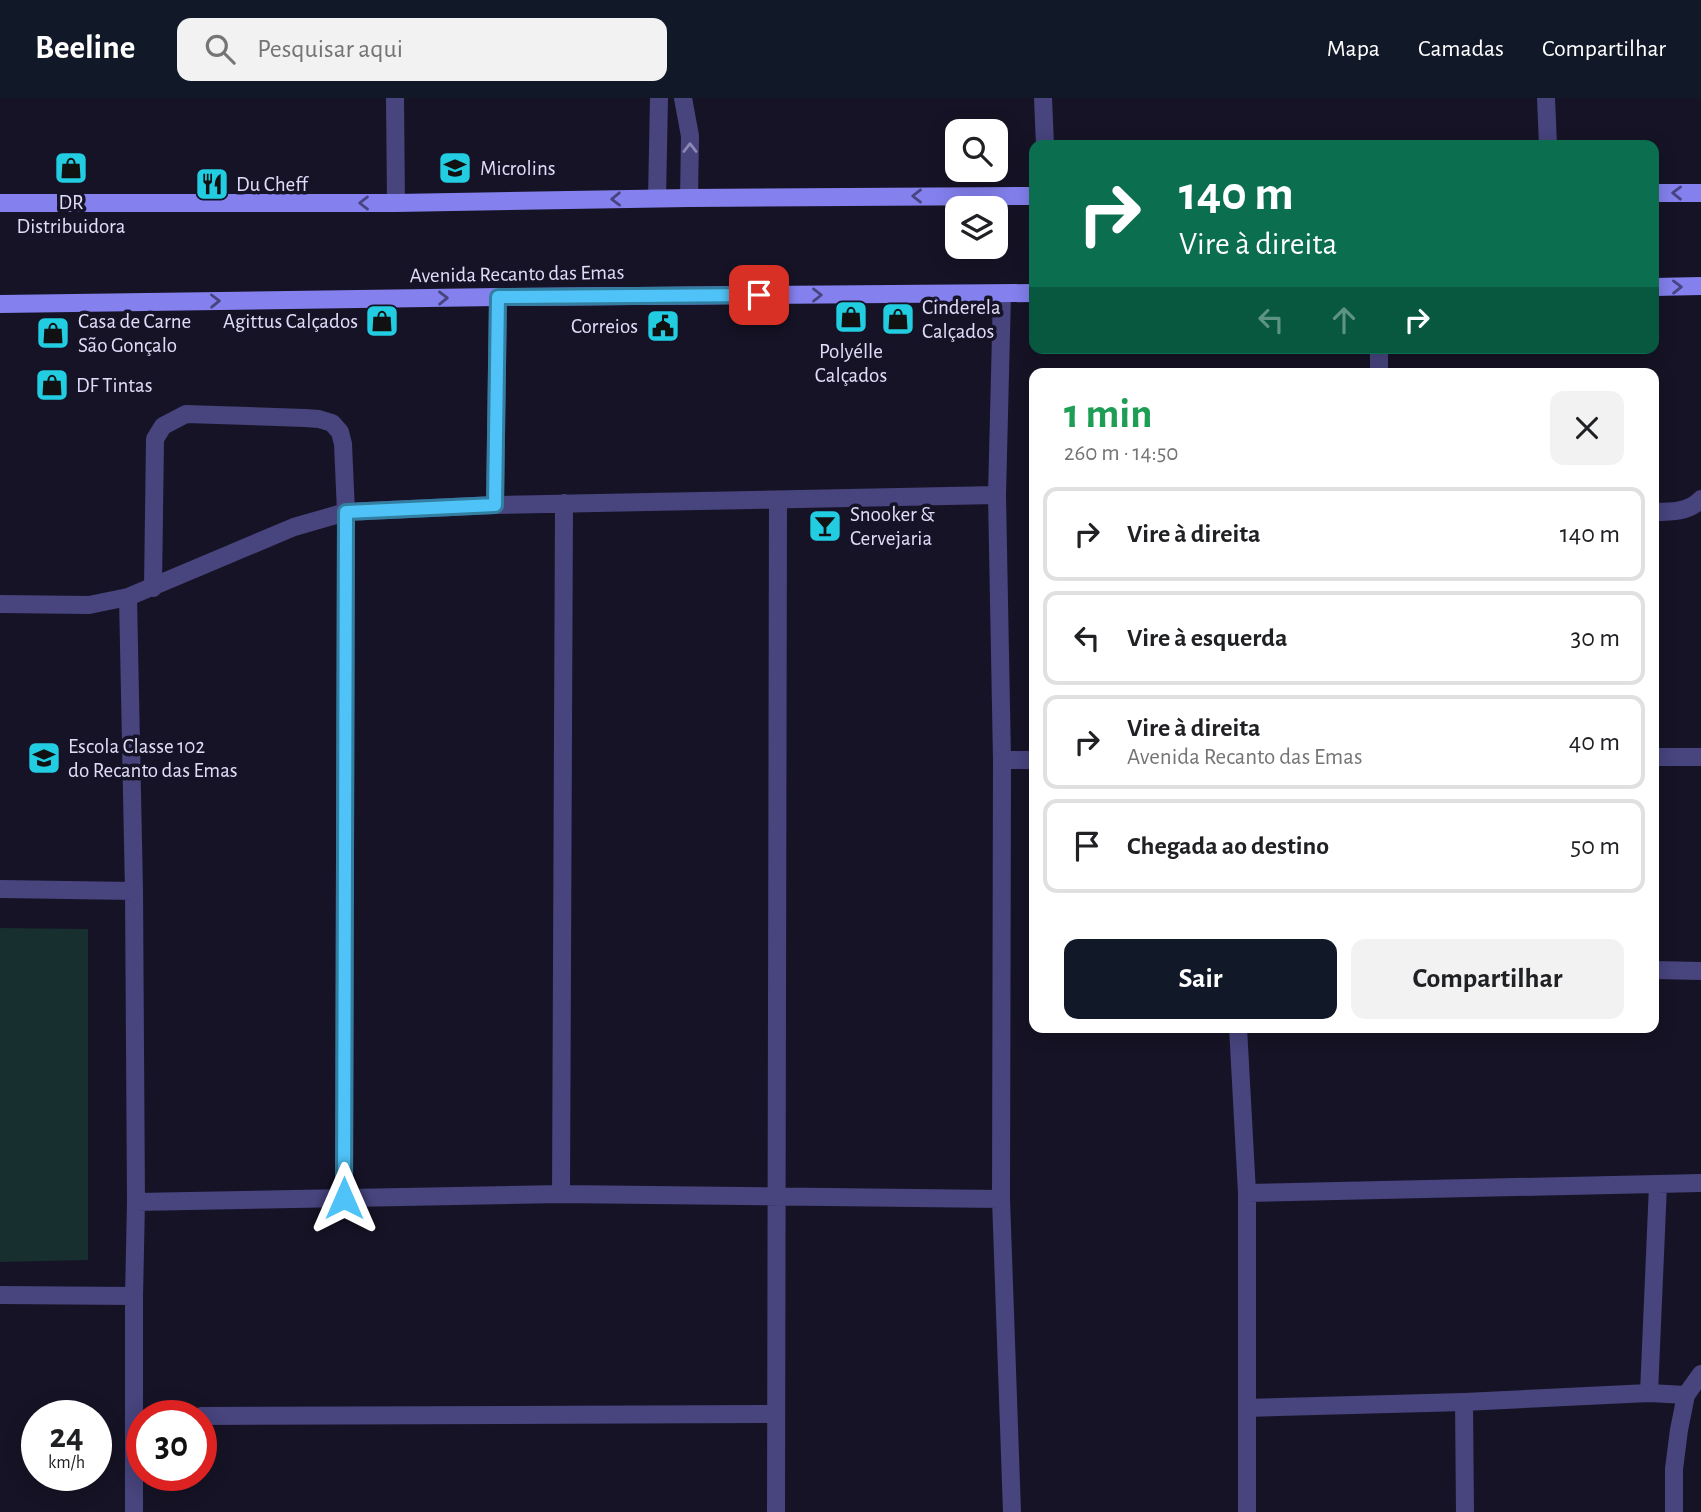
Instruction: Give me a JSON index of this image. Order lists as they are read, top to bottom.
{
  "streets": {
    "main road": ["Avenida Recanto das Emas"]
  },
  "places": {
    "shop": [
      "DR Distribuidora",
      "Polyélle Calçados",
      "Cinderela Calçados",
      "Agittus Calçados",
      "Casa de Carne São Gonçalo",
      "DF Tintas"
    ],
    "school or university": ["Microlins", "Escola Classe 102 do Recanto das Emas"],
    "restaurant": ["Du Cheff"],
    "public building": ["Correios"],
    "bar": ["Snooker & Cervejaria"]
  },
  "page": {
    "header": "Beeline",
    "search": "Pesquisar aqui",
    "nav": ["Mapa", "Camadas", "Compartilhar"],
    "turn": ["140 m", "Vire à direita"],
    "heading": ["1 min", "260 m · 14:50"],
    "list": [
      {
        "name": "Vire à direita",
        "value": "140 m"
      },
      {
        "name": "Vire à esquerda",
        "value": "30 m"
      },
      {
        "name": "Vire à direita",
        "note": "Avenida Recanto das Emas",
        "value": "40 m"
      },
      {
        "name": "Chegada ao destino",
        "value": "50 m"
      }
    ],
    "buttons": ["Sair", "Compartilhar"],
    "speed": "24 km/h",
    "limit": "30"
  }
}
